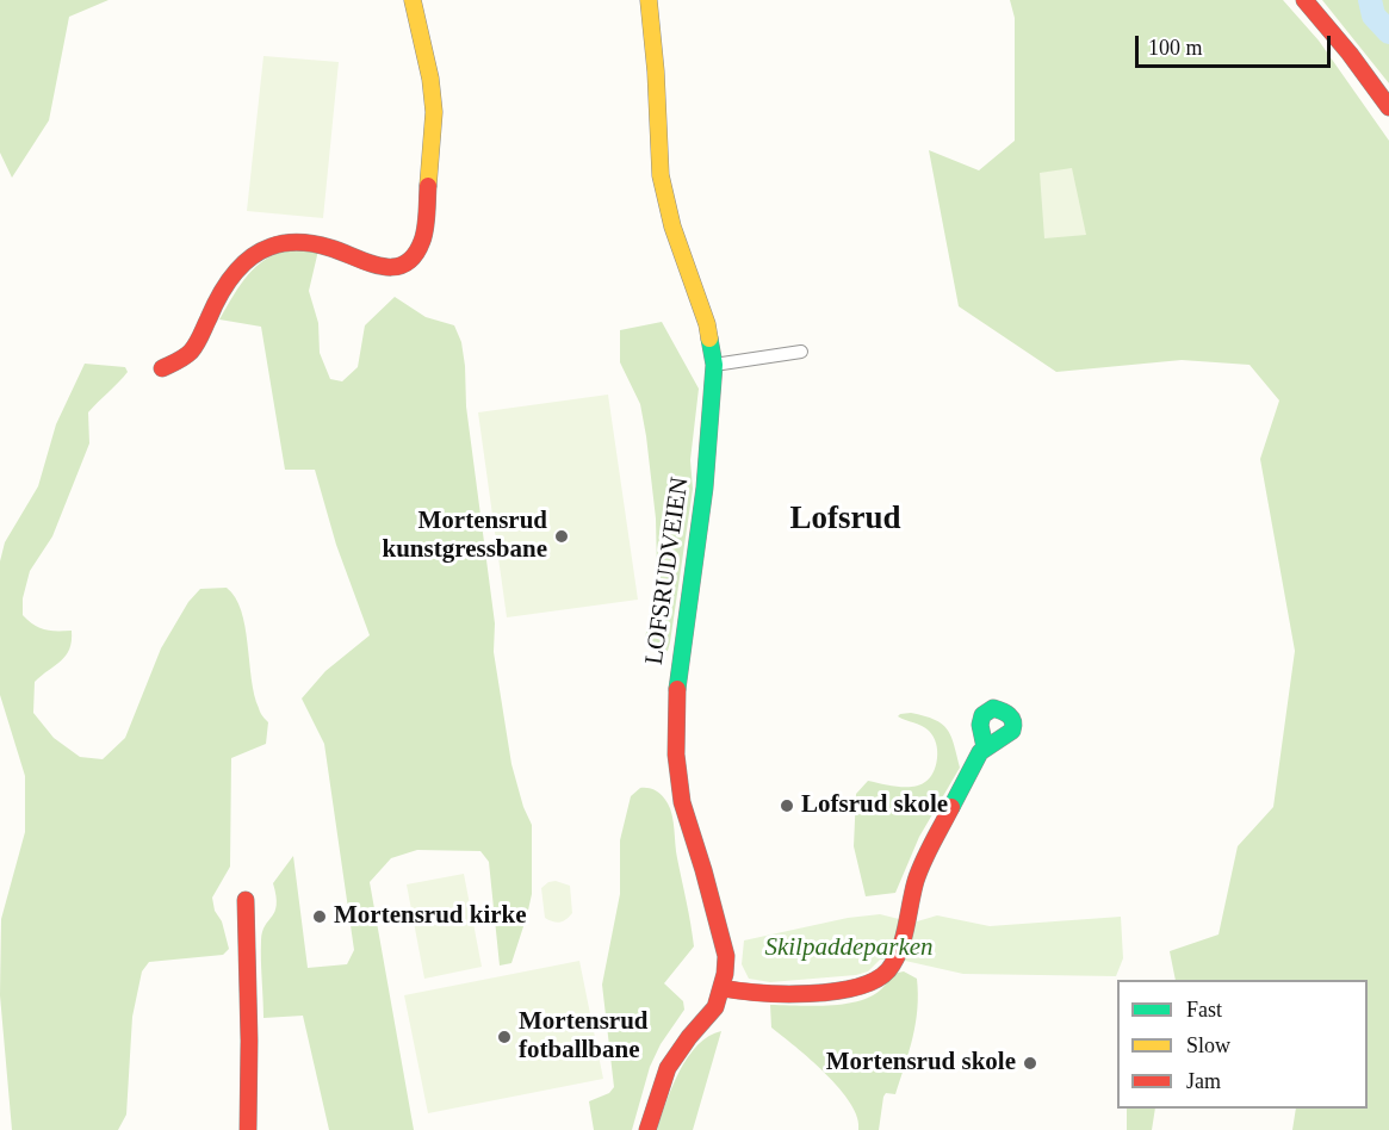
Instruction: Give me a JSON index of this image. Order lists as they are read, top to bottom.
{
  "streets": {
    "street": ["LOFSRUDVEIEN"]
  },
  "districts": ["Lofsrud"],
  "parks": ["Skilpaddeparken"],
  "places": [
    "Mortensrud kunstgressbane",
    "Lofsrud skole",
    "Mortensrud kirke",
    "Mortensrud fotballbane",
    "Mortensrud skole"
  ],
  "legend": ["Fast", "Slow", "Jam"],
  "scale_bar": "100 m"
}
